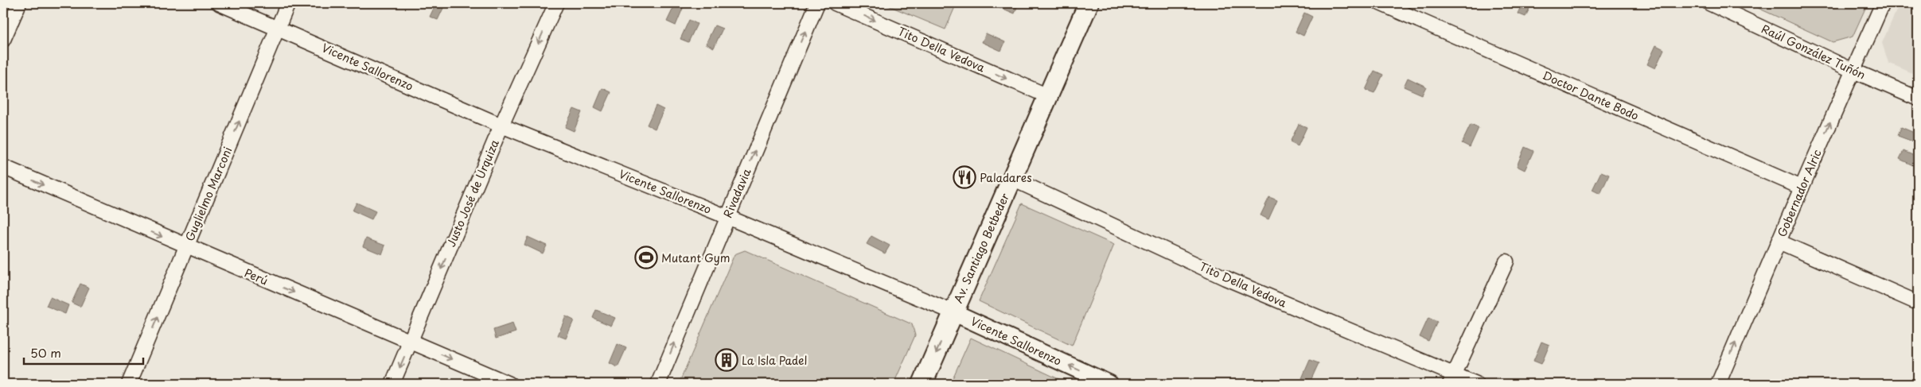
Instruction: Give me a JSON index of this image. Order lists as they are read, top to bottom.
{
  "streets": {
    "main road": ["Av. Santiago Betbeder"],
    "street": [
      "Tito Della Vedova",
      "Raúl González Tuñón",
      "Vicente Sallorenzo",
      "Doctor Dante Bodo",
      "Justo José de Urquiza",
      "Rivadavia",
      "Gobernador Alric",
      "Guglielmo Marconi",
      "Perú"
    ]
  },
  "crossings": [
    ["Tito Della Vedova", "Av. Santiago Betbeder"],
    ["Raúl González Tuñón", "Gobernador Alric"],
    ["Vicente Sallorenzo", "Justo José de Urquiza"],
    ["Vicente Sallorenzo", "Rivadavia"],
    ["Vicente Sallorenzo", "Guglielmo Marconi"],
    ["Vicente Sallorenzo", "Av. Santiago Betbeder"],
    ["Doctor Dante Bodo", "Gobernador Alric"],
    ["Justo José de Urquiza", "Perú"],
    ["Guglielmo Marconi", "Perú"]
  ],
  "one_way": [
    "Justo José de Urquiza",
    "Rivadavia",
    "Gobernador Alric",
    "Guglielmo Marconi",
    "Perú"
  ],
  "places": {
    "restaurant": ["Paladares"],
    "sports": ["Mutant Gym"],
    "building": ["La Isla Padel"]
  },
  "scale_bar": "50 m"
}
